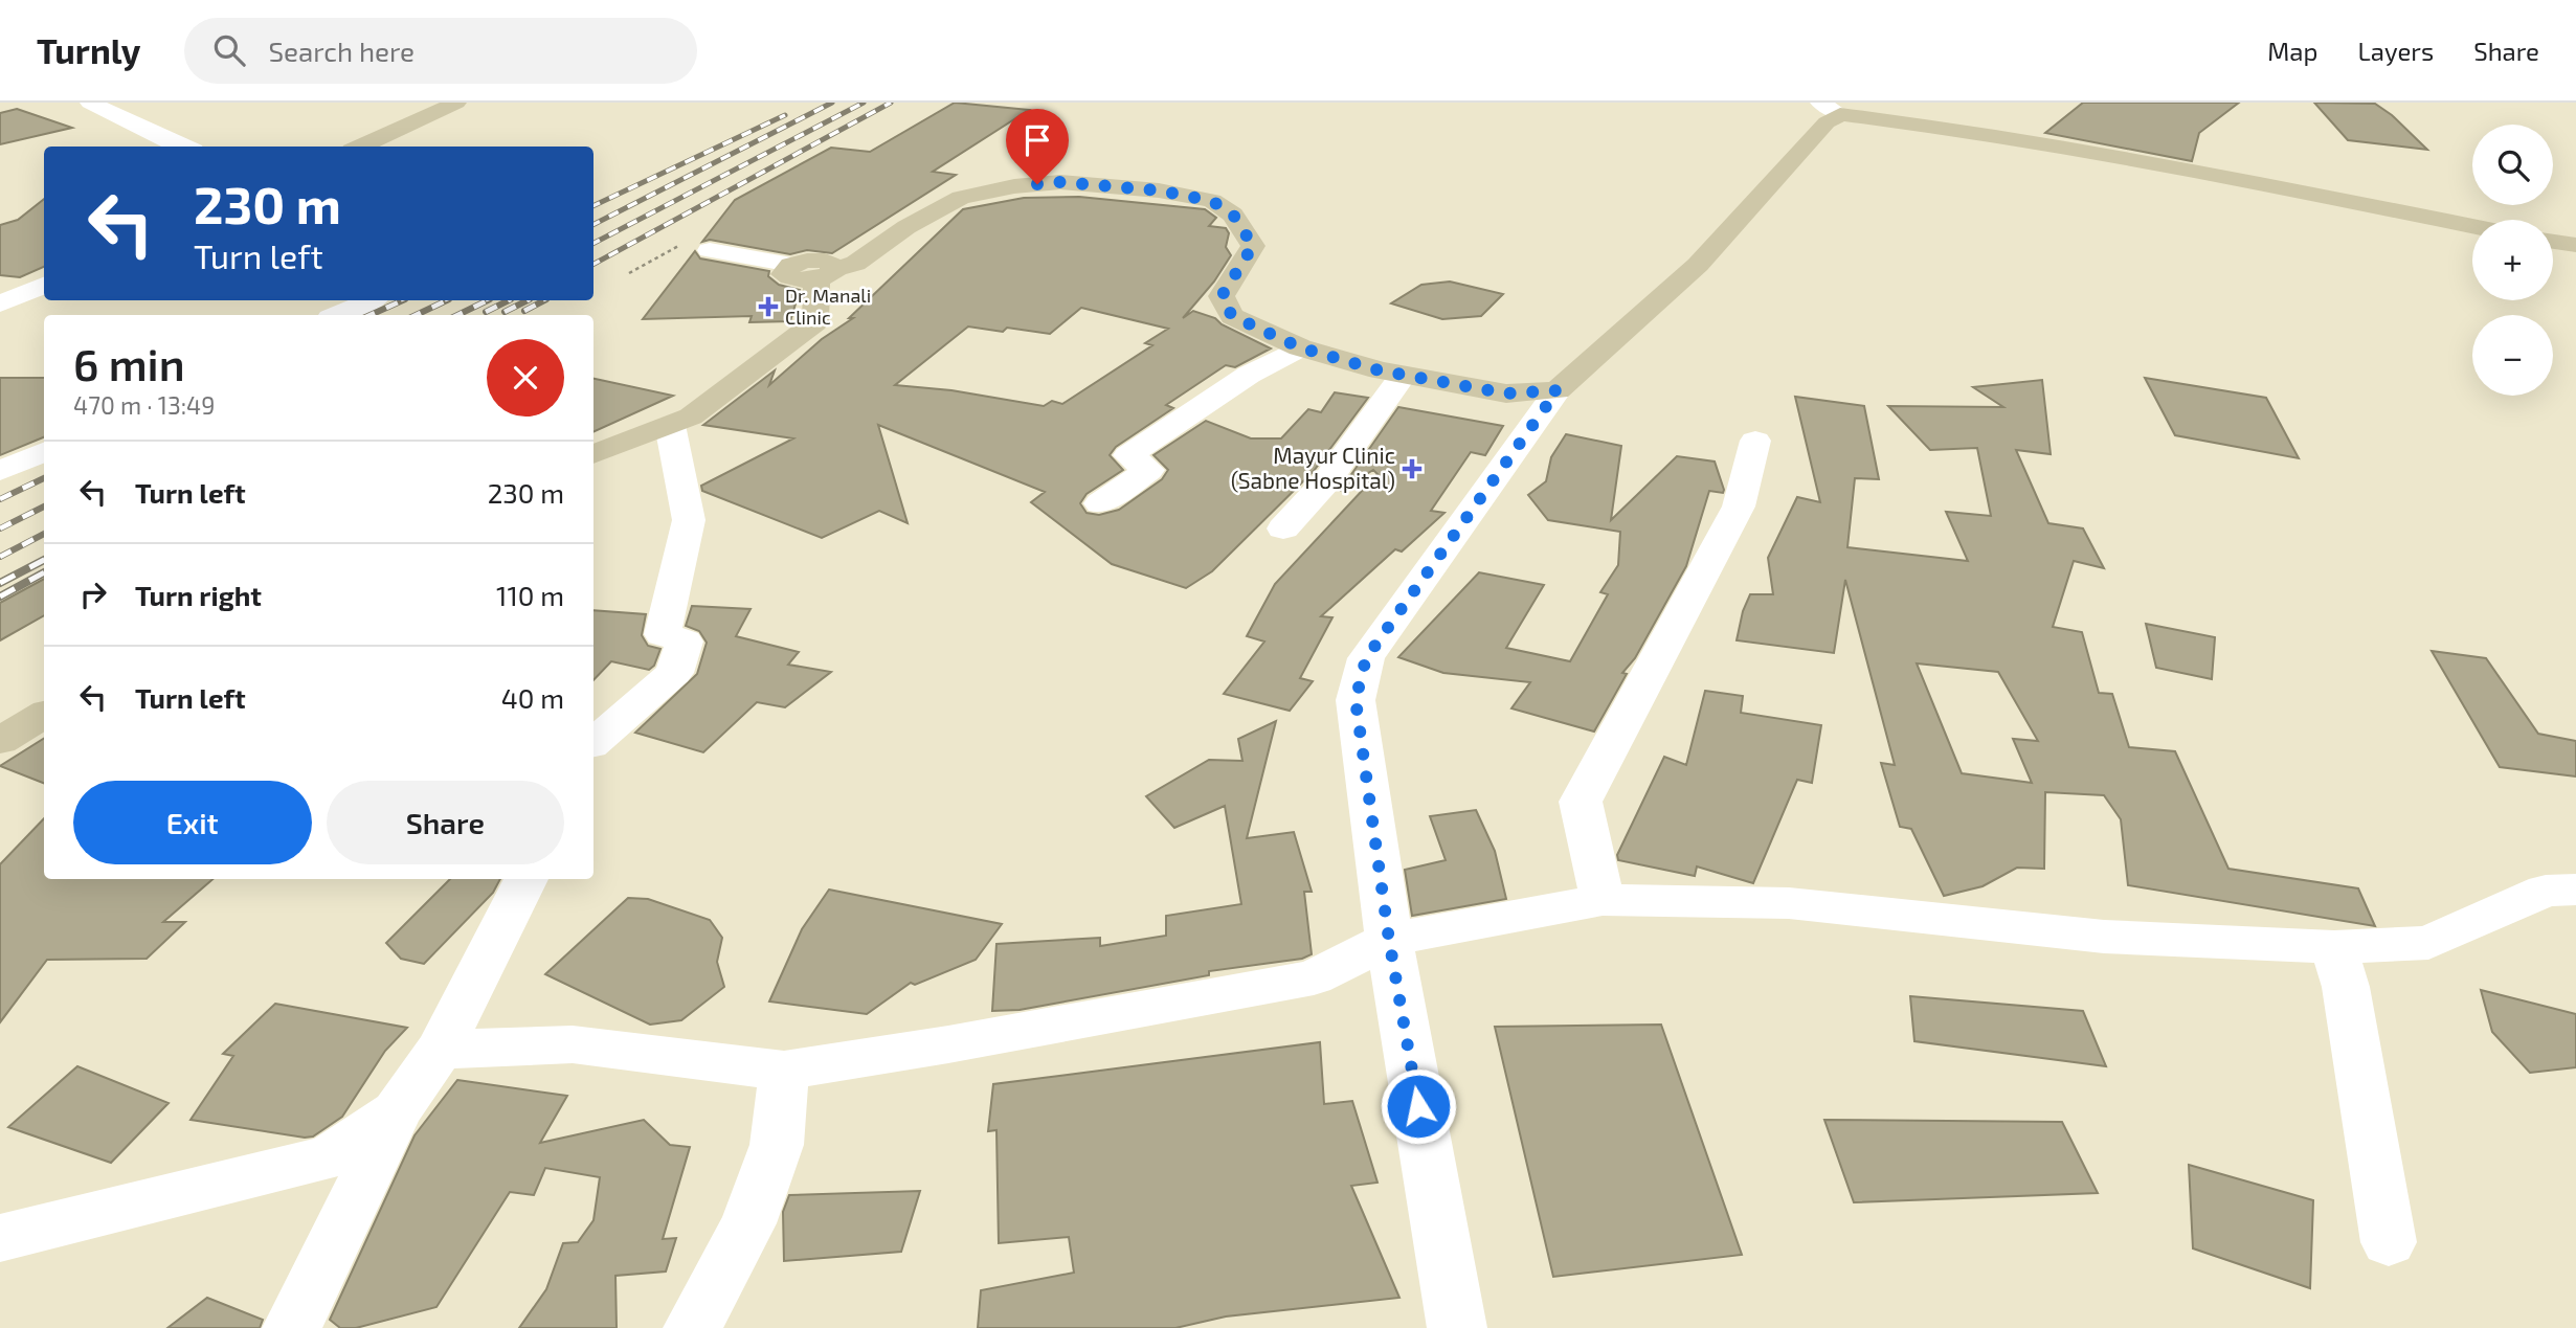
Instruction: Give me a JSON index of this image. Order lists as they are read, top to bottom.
{
  "places": {
    "health": ["Dr. Manali Clinic", "Mayur Clinic (Sabne Hospital)"]
  },
  "page": {
    "header": "Turnly",
    "search": "Search here",
    "nav": ["Map", "Layers", "Share"],
    "map_buttons": ["+", "−"],
    "turn": ["230 m", "Turn left"],
    "heading": ["6 min", "470 m · 13:49"],
    "list": [
      {
        "name": "Turn left",
        "value": "230 m"
      },
      {
        "name": "Turn right",
        "value": "110 m"
      },
      {
        "name": "Turn left",
        "value": "40 m"
      }
    ],
    "buttons": ["Exit", "Share"]
  }
}
